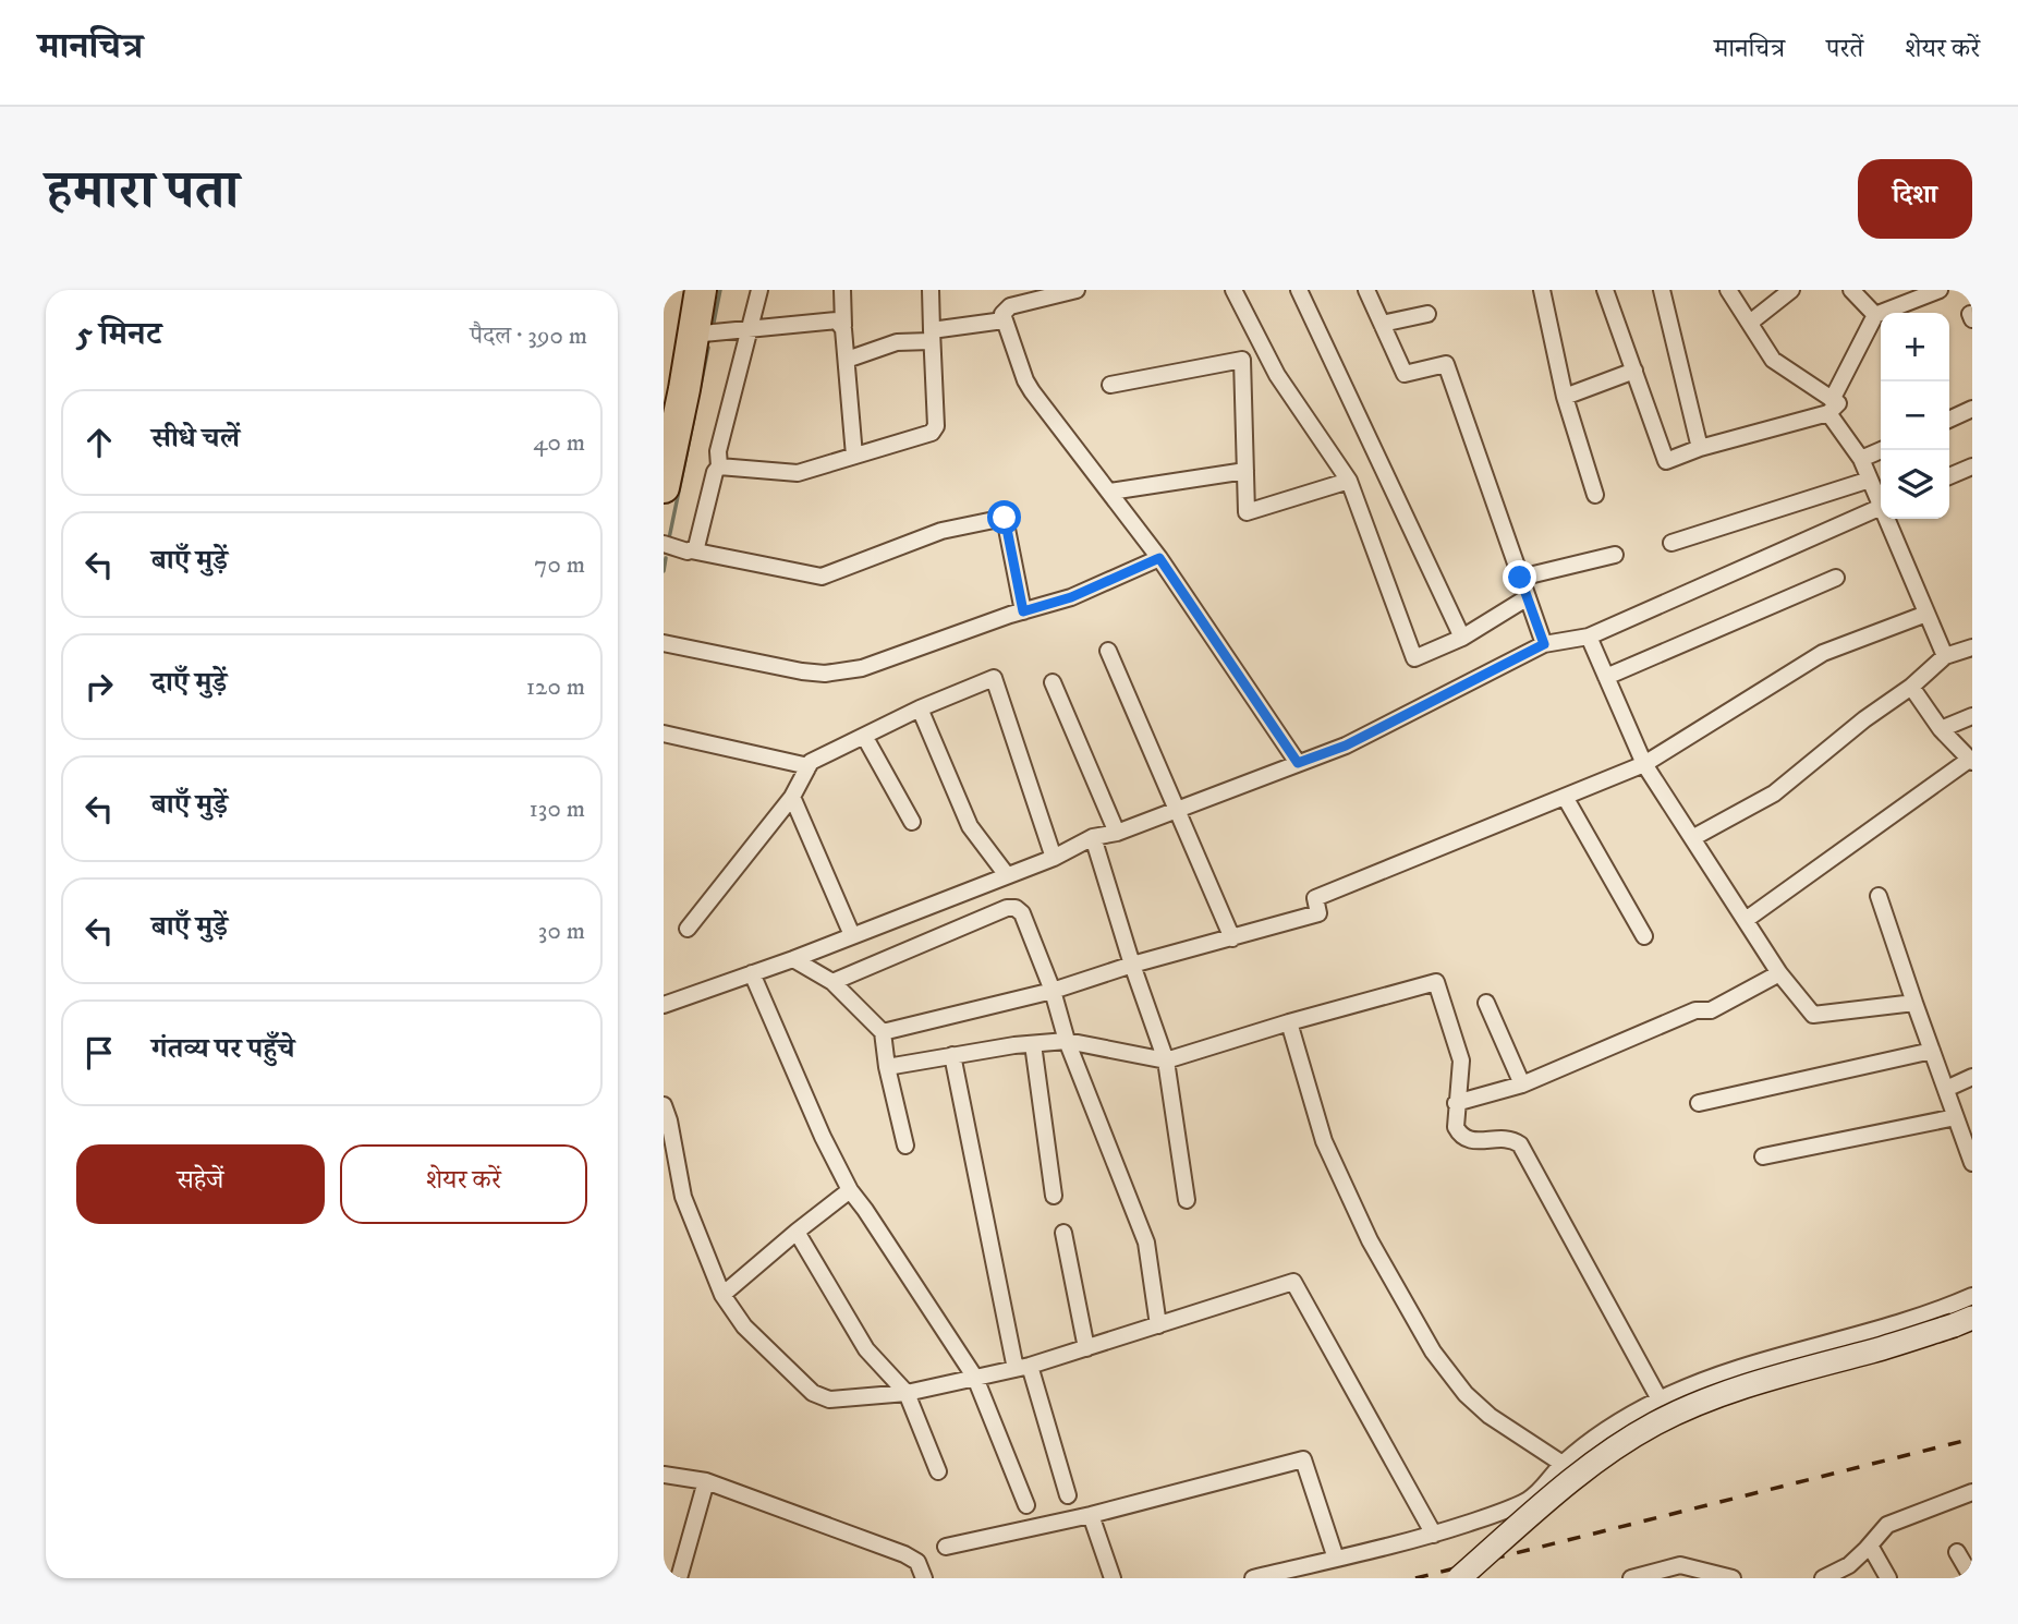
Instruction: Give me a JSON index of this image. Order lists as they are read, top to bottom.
{
  "page": {
    "header": "मानचित्र",
    "nav": ["मानचित्र", "परतें", "शेयर करें"],
    "title": "हमारा पता",
    "buttons": [
      "दिशा",
      ["सहेजें", "शेयर करें"]
    ],
    "heading": ["5 मिनट", "पैदल · 390 m"],
    "map_buttons": ["+", "−"],
    "list": [
      ["सीधे चलें", "40 m"],
      ["बाएँ मुड़ें", "70 m"],
      ["दाएँ मुड़ें", "120 m"],
      ["बाएँ मुड़ें", "130 m"],
      ["बाएँ मुड़ें", "30 m"],
      "गंतव्य पर पहुँचे"
    ]
  }
}
